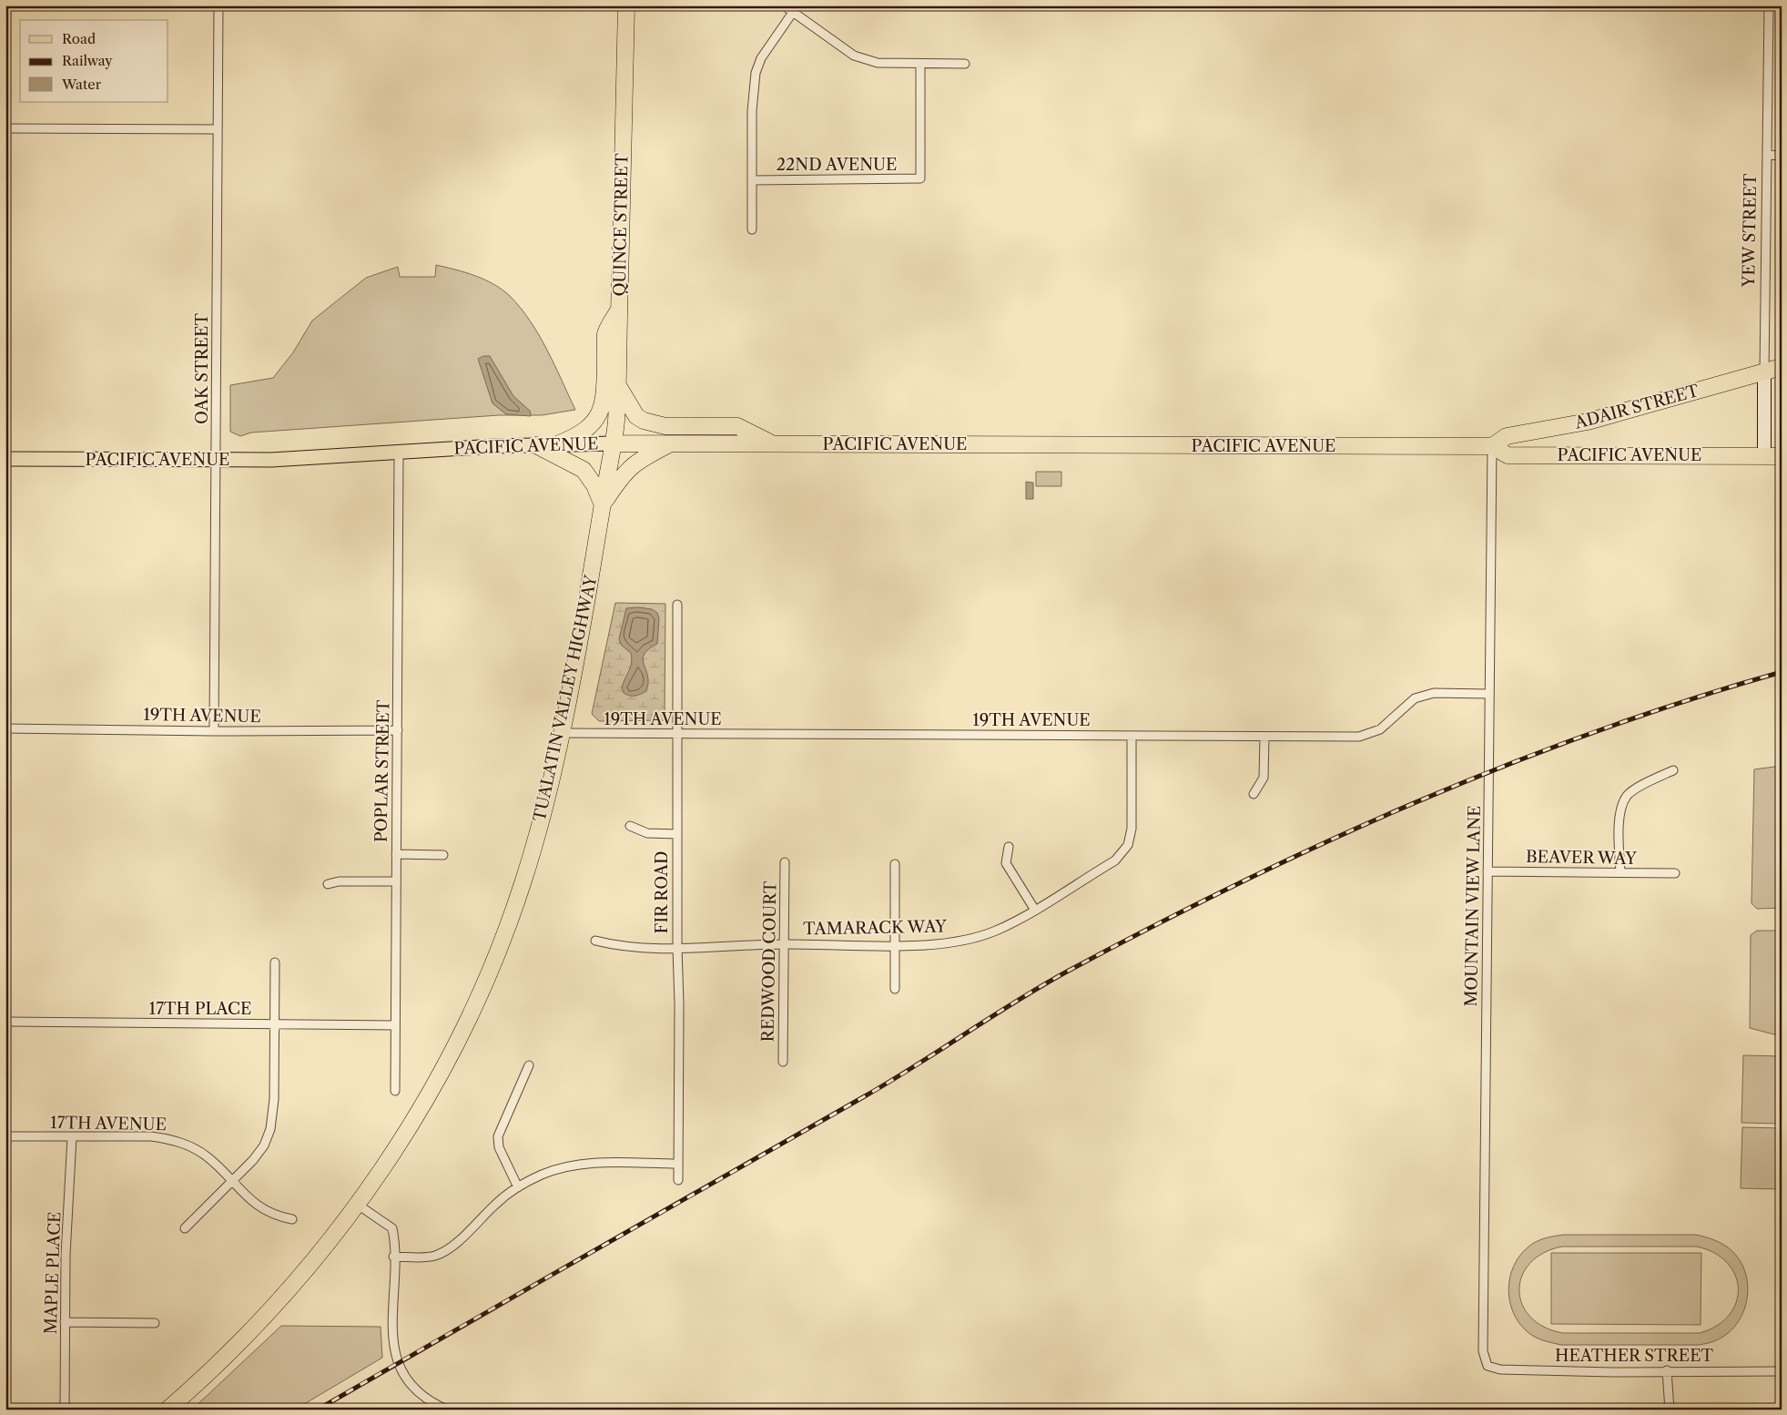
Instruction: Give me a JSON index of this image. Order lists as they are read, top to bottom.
{
  "streets": {
    "highway": [
      "QUINCE STREET",
      "ADAIR STREET",
      "PACIFIC AVENUE",
      "TUALATIN VALLEY HIGHWAY"
    ],
    "street": [
      "22ND AVENUE",
      "YEW STREET",
      "OAK STREET",
      "19TH AVENUE",
      "POPLAR STREET",
      "BEAVER WAY",
      "FIR ROAD",
      "MOUNTAIN VIEW LANE",
      "TAMARACK WAY",
      "REDWOOD COURT",
      "17TH PLACE",
      "17TH AVENUE",
      "MAPLE PLACE",
      "HEATHER STREET"
    ]
  },
  "crossings": [
    ["QUINCE STREET", "PACIFIC AVENUE"],
    ["QUINCE STREET", "TUALATIN VALLEY HIGHWAY"],
    ["YEW STREET", "ADAIR STREET"],
    ["YEW STREET", "PACIFIC AVENUE"],
    ["OAK STREET", "PACIFIC AVENUE"],
    ["OAK STREET", "19TH AVENUE"],
    ["ADAIR STREET", "PACIFIC AVENUE"],
    ["ADAIR STREET", "MOUNTAIN VIEW LANE"],
    ["PACIFIC AVENUE", "TUALATIN VALLEY HIGHWAY"],
    ["PACIFIC AVENUE", "POPLAR STREET"],
    ["PACIFIC AVENUE", "MOUNTAIN VIEW LANE"],
    ["TUALATIN VALLEY HIGHWAY", "19TH AVENUE"],
    ["19TH AVENUE", "POPLAR STREET"],
    ["19TH AVENUE", "FIR ROAD"],
    ["19TH AVENUE", "MOUNTAIN VIEW LANE"],
    ["19TH AVENUE", "TAMARACK WAY"],
    ["POPLAR STREET", "17TH PLACE"],
    ["BEAVER WAY", "MOUNTAIN VIEW LANE"],
    ["FIR ROAD", "TAMARACK WAY"],
    ["MOUNTAIN VIEW LANE", "HEATHER STREET"],
    ["TAMARACK WAY", "REDWOOD COURT"],
    ["17TH AVENUE", "MAPLE PLACE"]
  ],
  "legend": ["Road", "Railway", "Water"]
}
